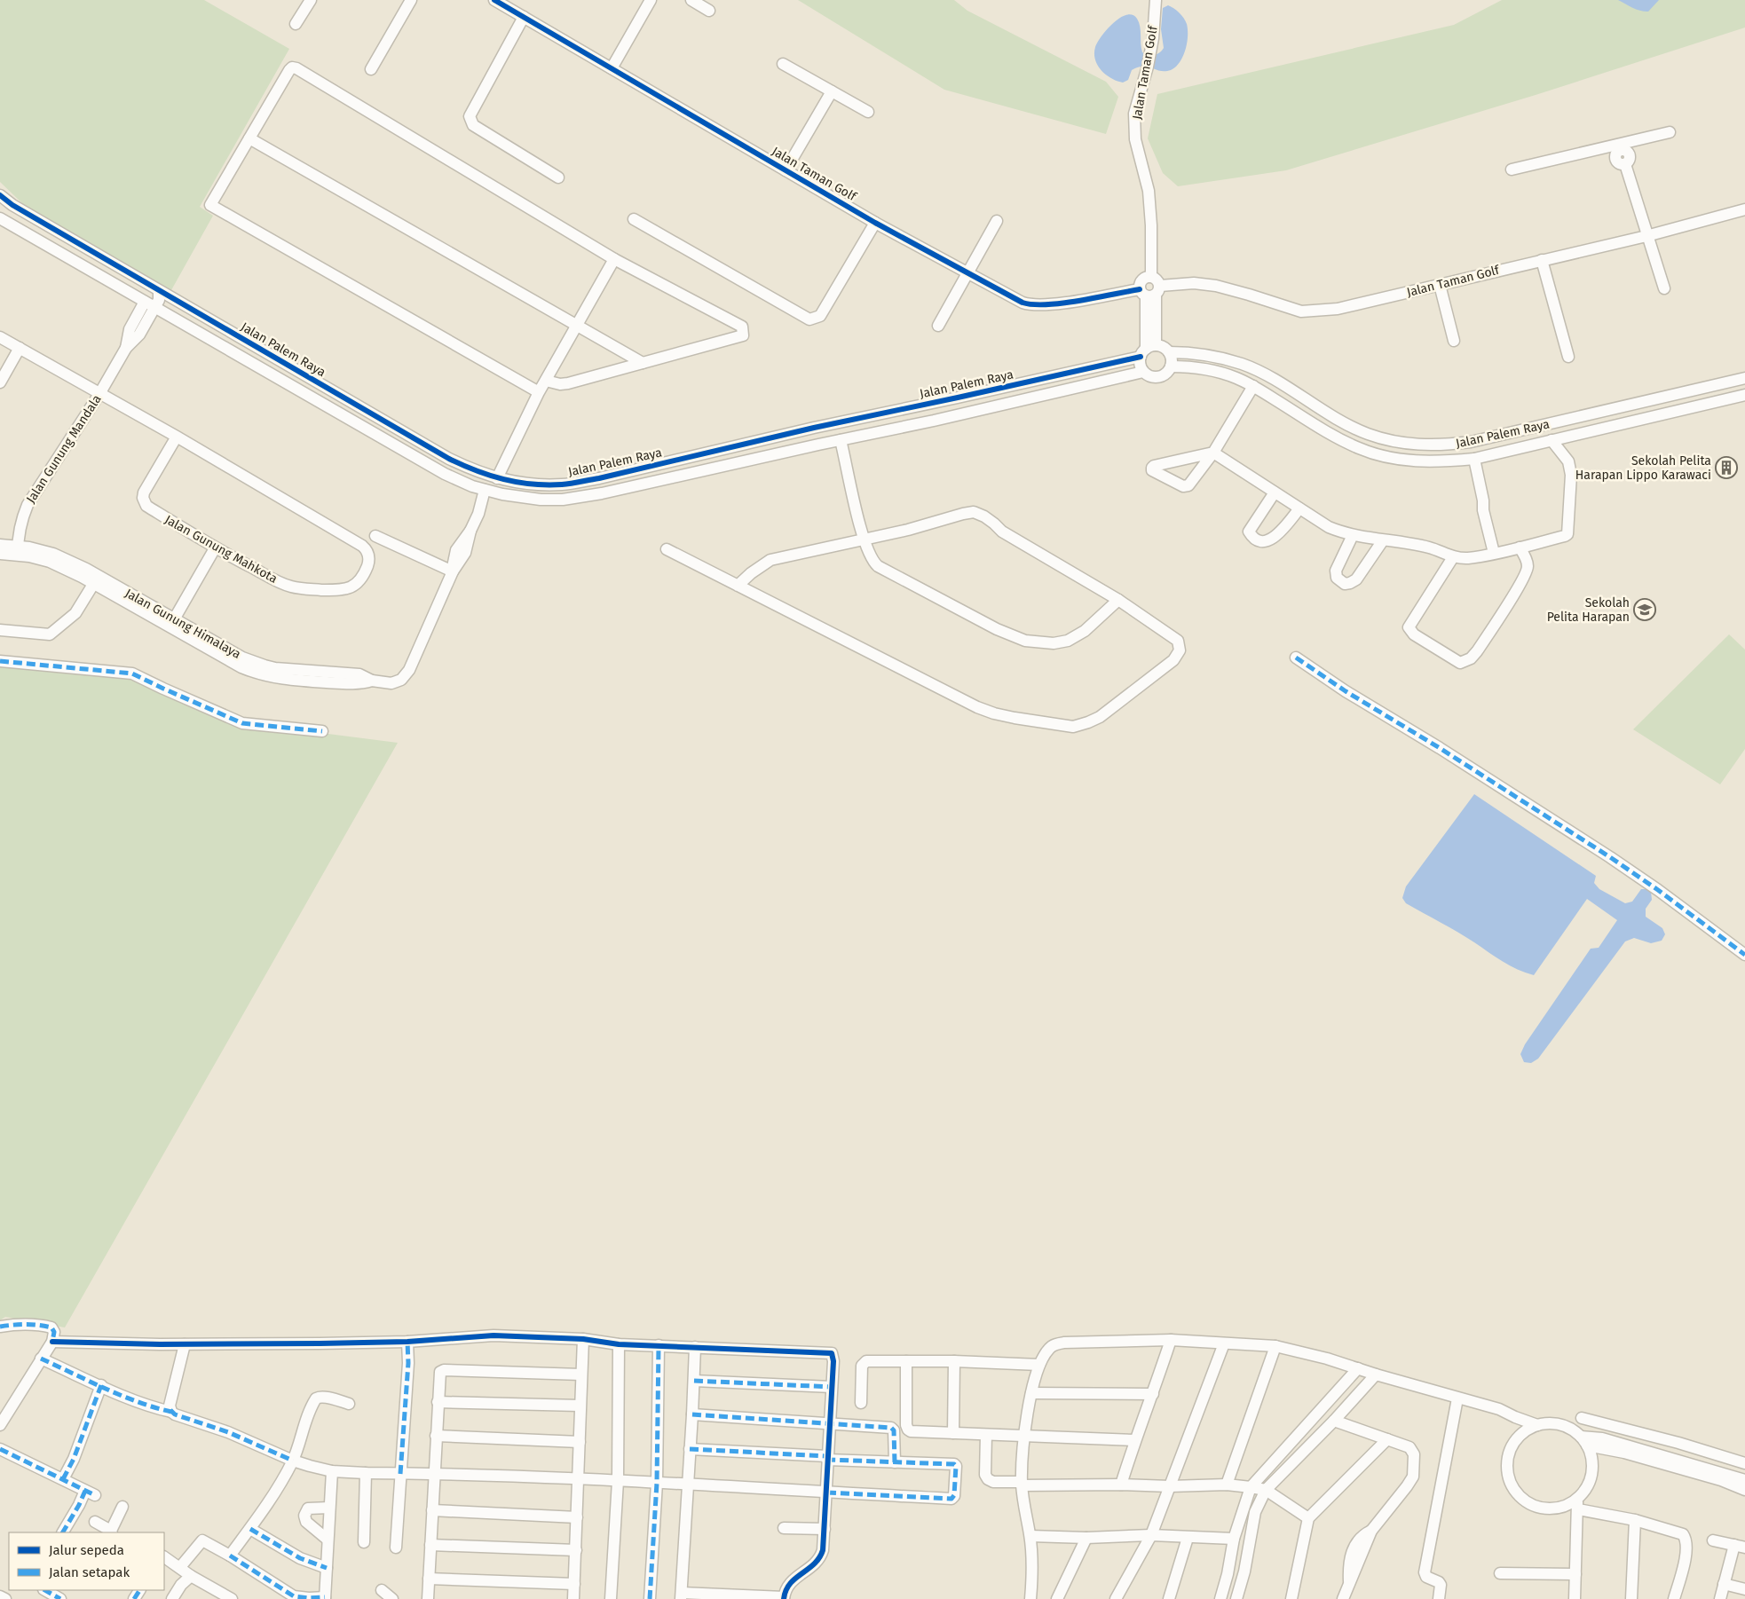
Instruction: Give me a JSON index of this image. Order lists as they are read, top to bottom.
{
  "streets": {
    "street": [
      "Jalan Taman Golf",
      "Jalan Palem Raya",
      "Jalan Gunung Mandala",
      "Jalan Gunung Mahkota",
      "Jalan Gunung Himalaya"
    ]
  },
  "crossings": [
    ["Jalan Palem Raya", "Jalan Gunung Mandala"],
    ["Jalan Gunung Mandala", "Jalan Gunung Mahkota"],
    ["Jalan Gunung Mandala", "Jalan Gunung Himalaya"]
  ],
  "places": {
    "building": ["Sekolah Pelita Harapan Lippo Karawaci"],
    "school or university": ["Sekolah Pelita Harapan"]
  },
  "legend": ["Jalur sepeda", "Jalan setapak"]
}
